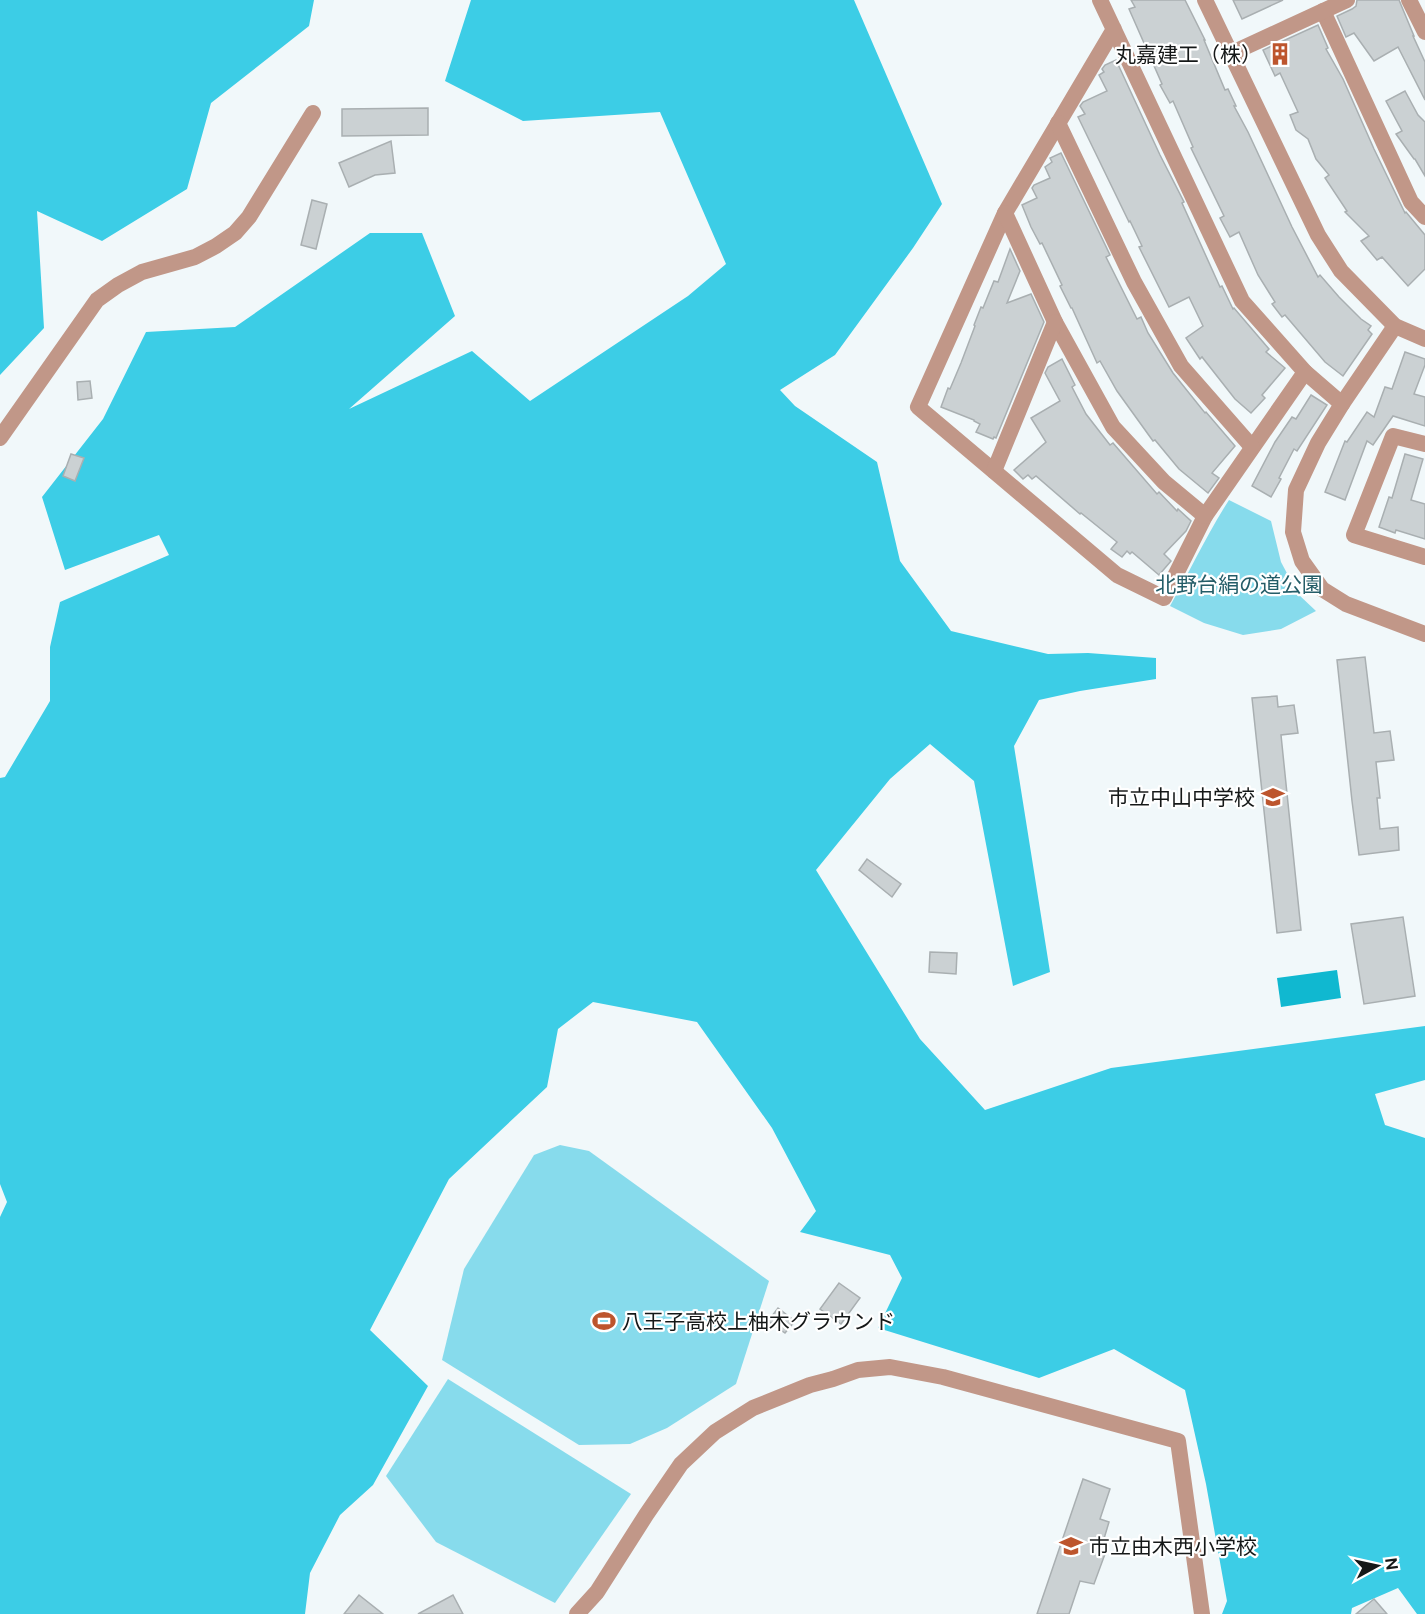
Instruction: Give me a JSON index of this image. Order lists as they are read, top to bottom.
{
  "parks": ["北野台絹の道公園"],
  "places": {
    "building": ["丸嘉建工（株）"],
    "school or university": ["市立中山中学校", "市立由木西小学校"],
    "sports": ["八王子高校上柚木グラウンド"]
  },
  "north": "right"
}
